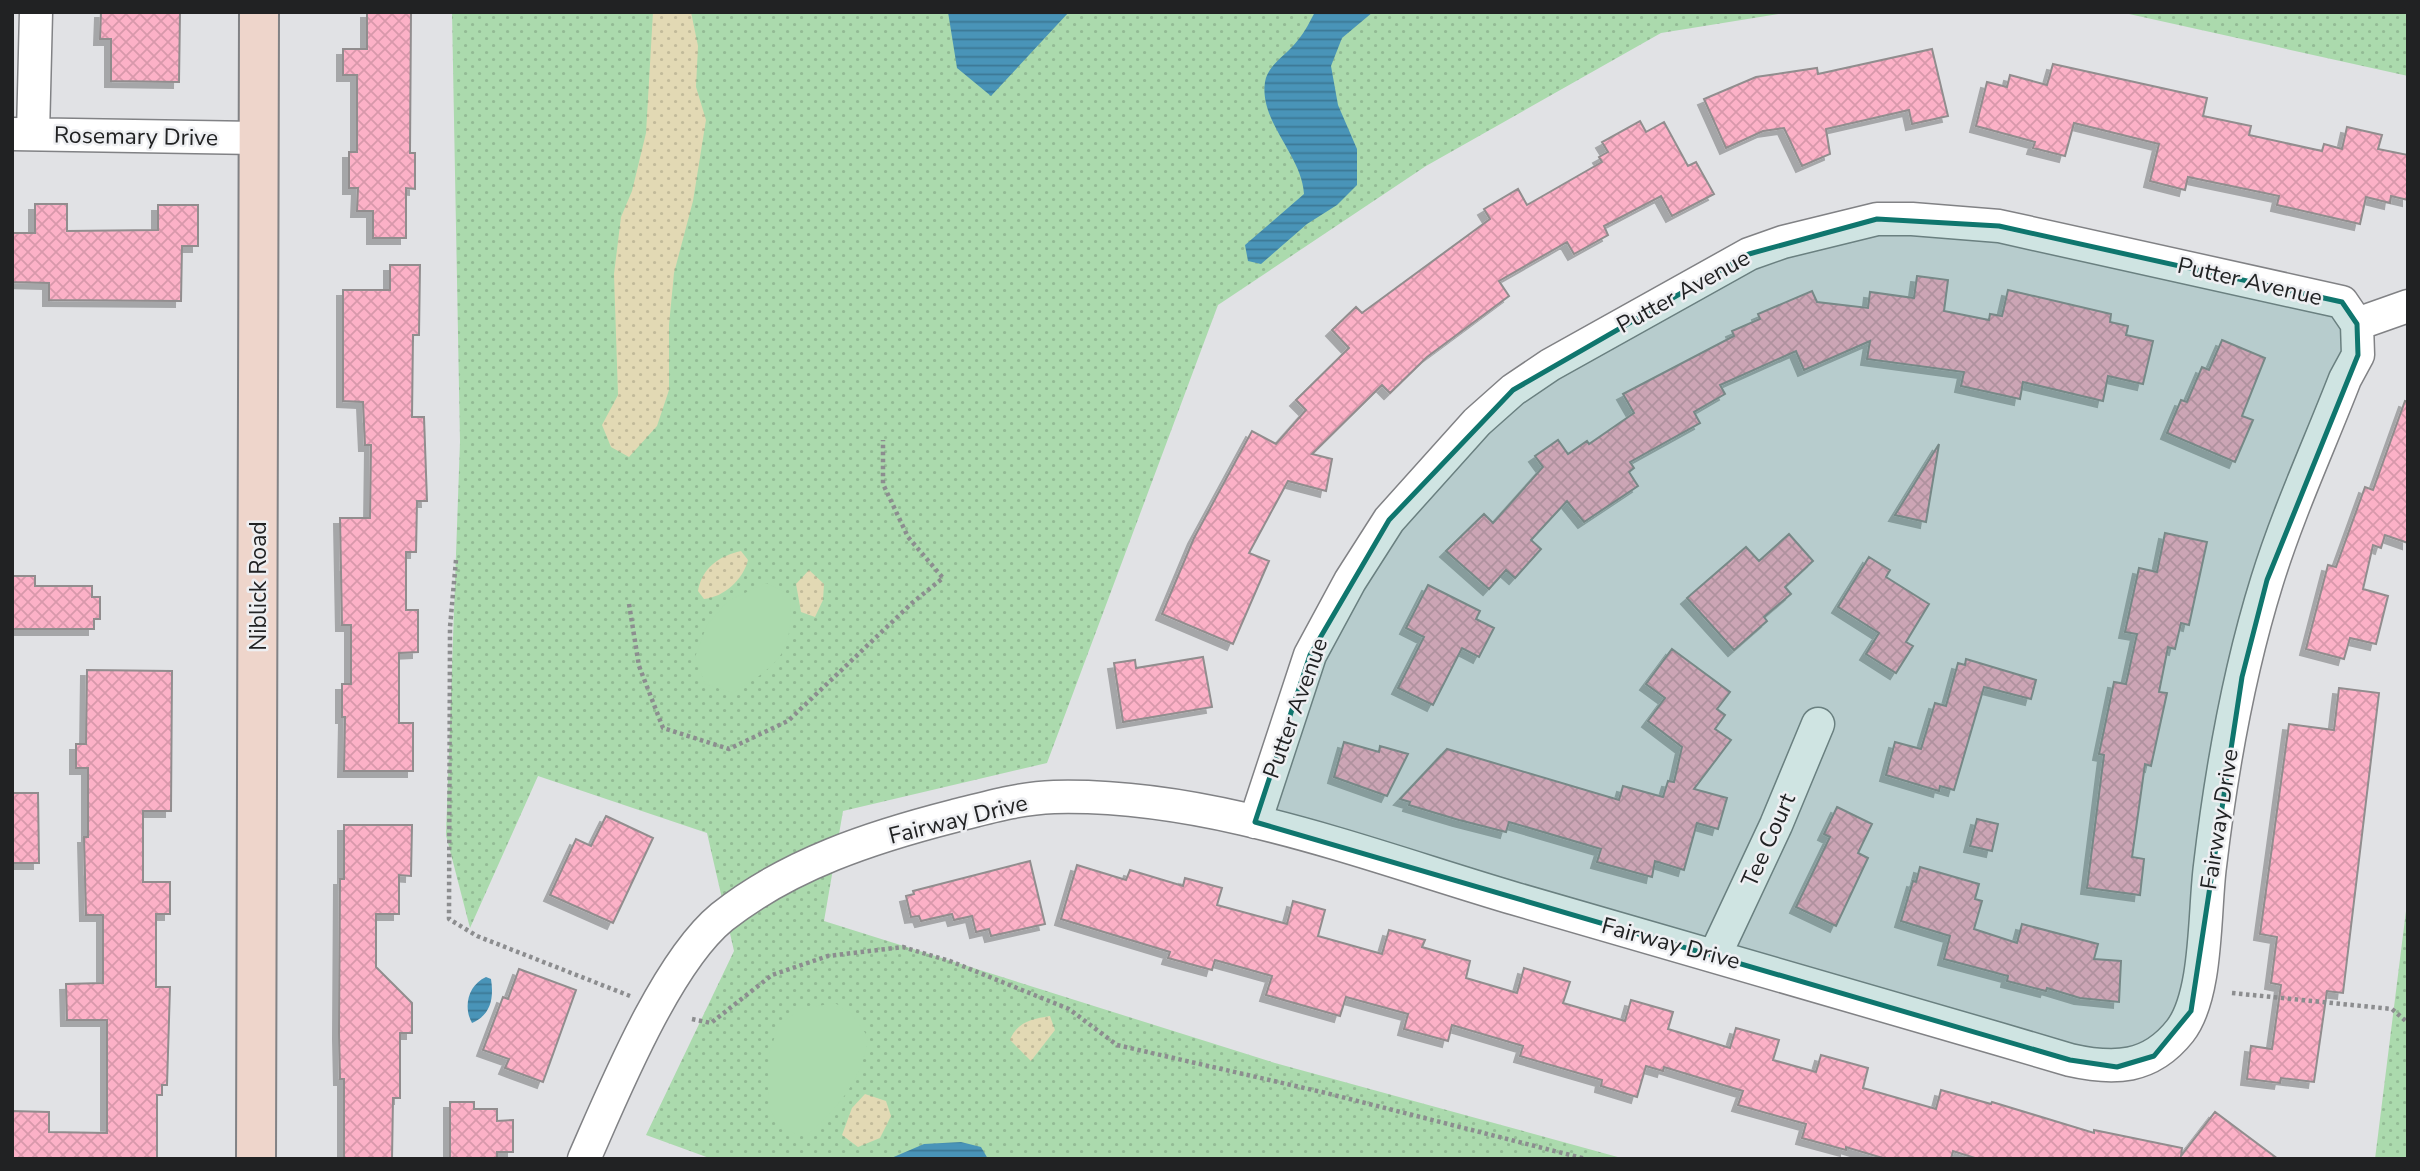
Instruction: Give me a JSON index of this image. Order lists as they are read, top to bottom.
{
  "streets": {
    "main road": ["Niblick Road"],
    "street": [
      "Rosemary Drive",
      "Putter Avenue",
      "Fairway Drive",
      "Tee Court"
    ]
  },
  "crossings": [
    ["Rosemary Drive", "Niblick Road"],
    ["Putter Avenue", "Fairway Drive"],
    ["Fairway Drive", "Tee Court"]
  ]
}
